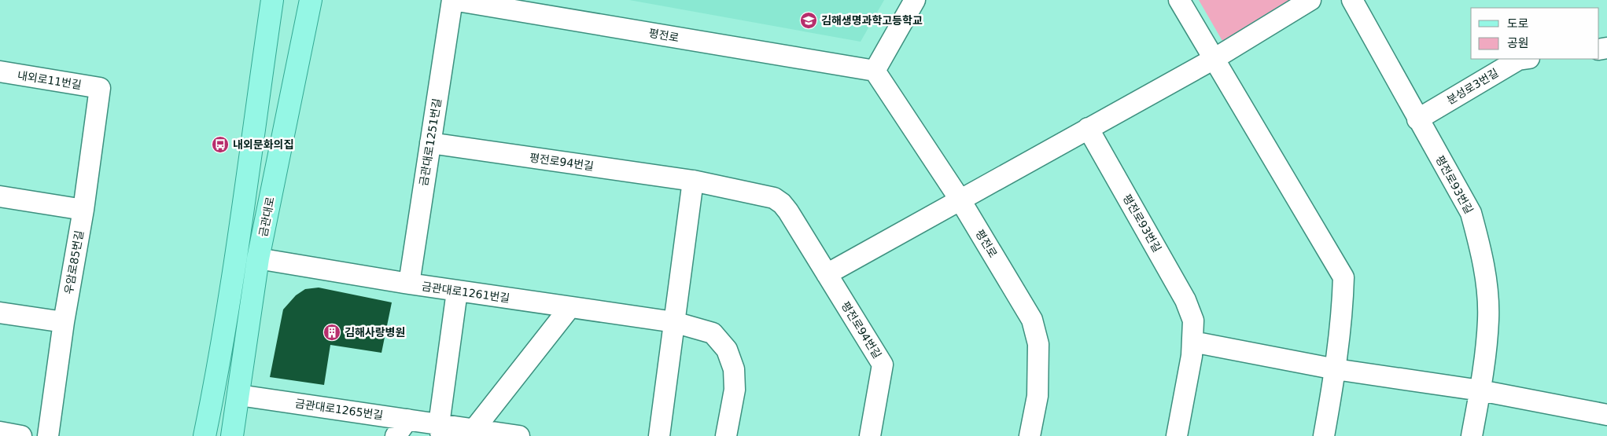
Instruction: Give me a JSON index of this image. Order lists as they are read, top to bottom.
{
  "streets": {
    "main road": ["금관대로"],
    "street": [
      "평전로",
      "내외로11번길",
      "분성로3번길",
      "금관대로1251번길",
      "평전로94번길",
      "평전로93번길",
      "우암로85번길",
      "금관대로1261번길",
      "금관대로1265번길"
    ]
  },
  "crossings": [
    ["평전로", "금관대로1251번길"],
    ["내외로11번길", "우암로85번길"],
    ["분성로3번길", "평전로93번길"],
    ["금관대로1251번길", "평전로94번길"],
    ["금관대로1251번길", "금관대로1261번길"],
    ["금관대로", "금관대로1261번길"],
    ["금관대로", "금관대로1265번길"]
  ],
  "places": {
    "school or university": ["김해생명과학고등학교"],
    "bus stop": ["내외문화의집"],
    "building": ["김해사랑병원"]
  },
  "legend": ["도로", "공원"]
}
